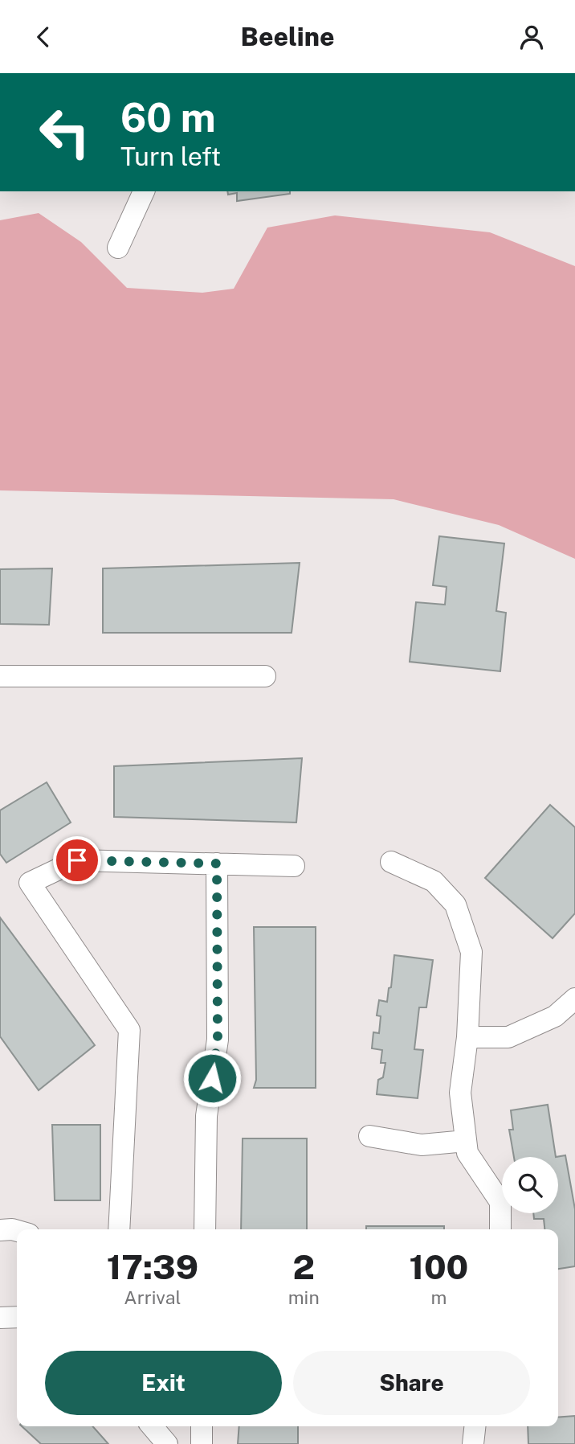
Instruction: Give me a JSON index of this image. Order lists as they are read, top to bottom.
{
  "page": {
    "header": "Beeline",
    "turn": ["60 m", "Turn left"],
    "eta": [
      "17:39",
      "Arrival",
      "2",
      "min",
      "100",
      "m"
    ],
    "buttons": ["Exit", "Share"]
  }
}
